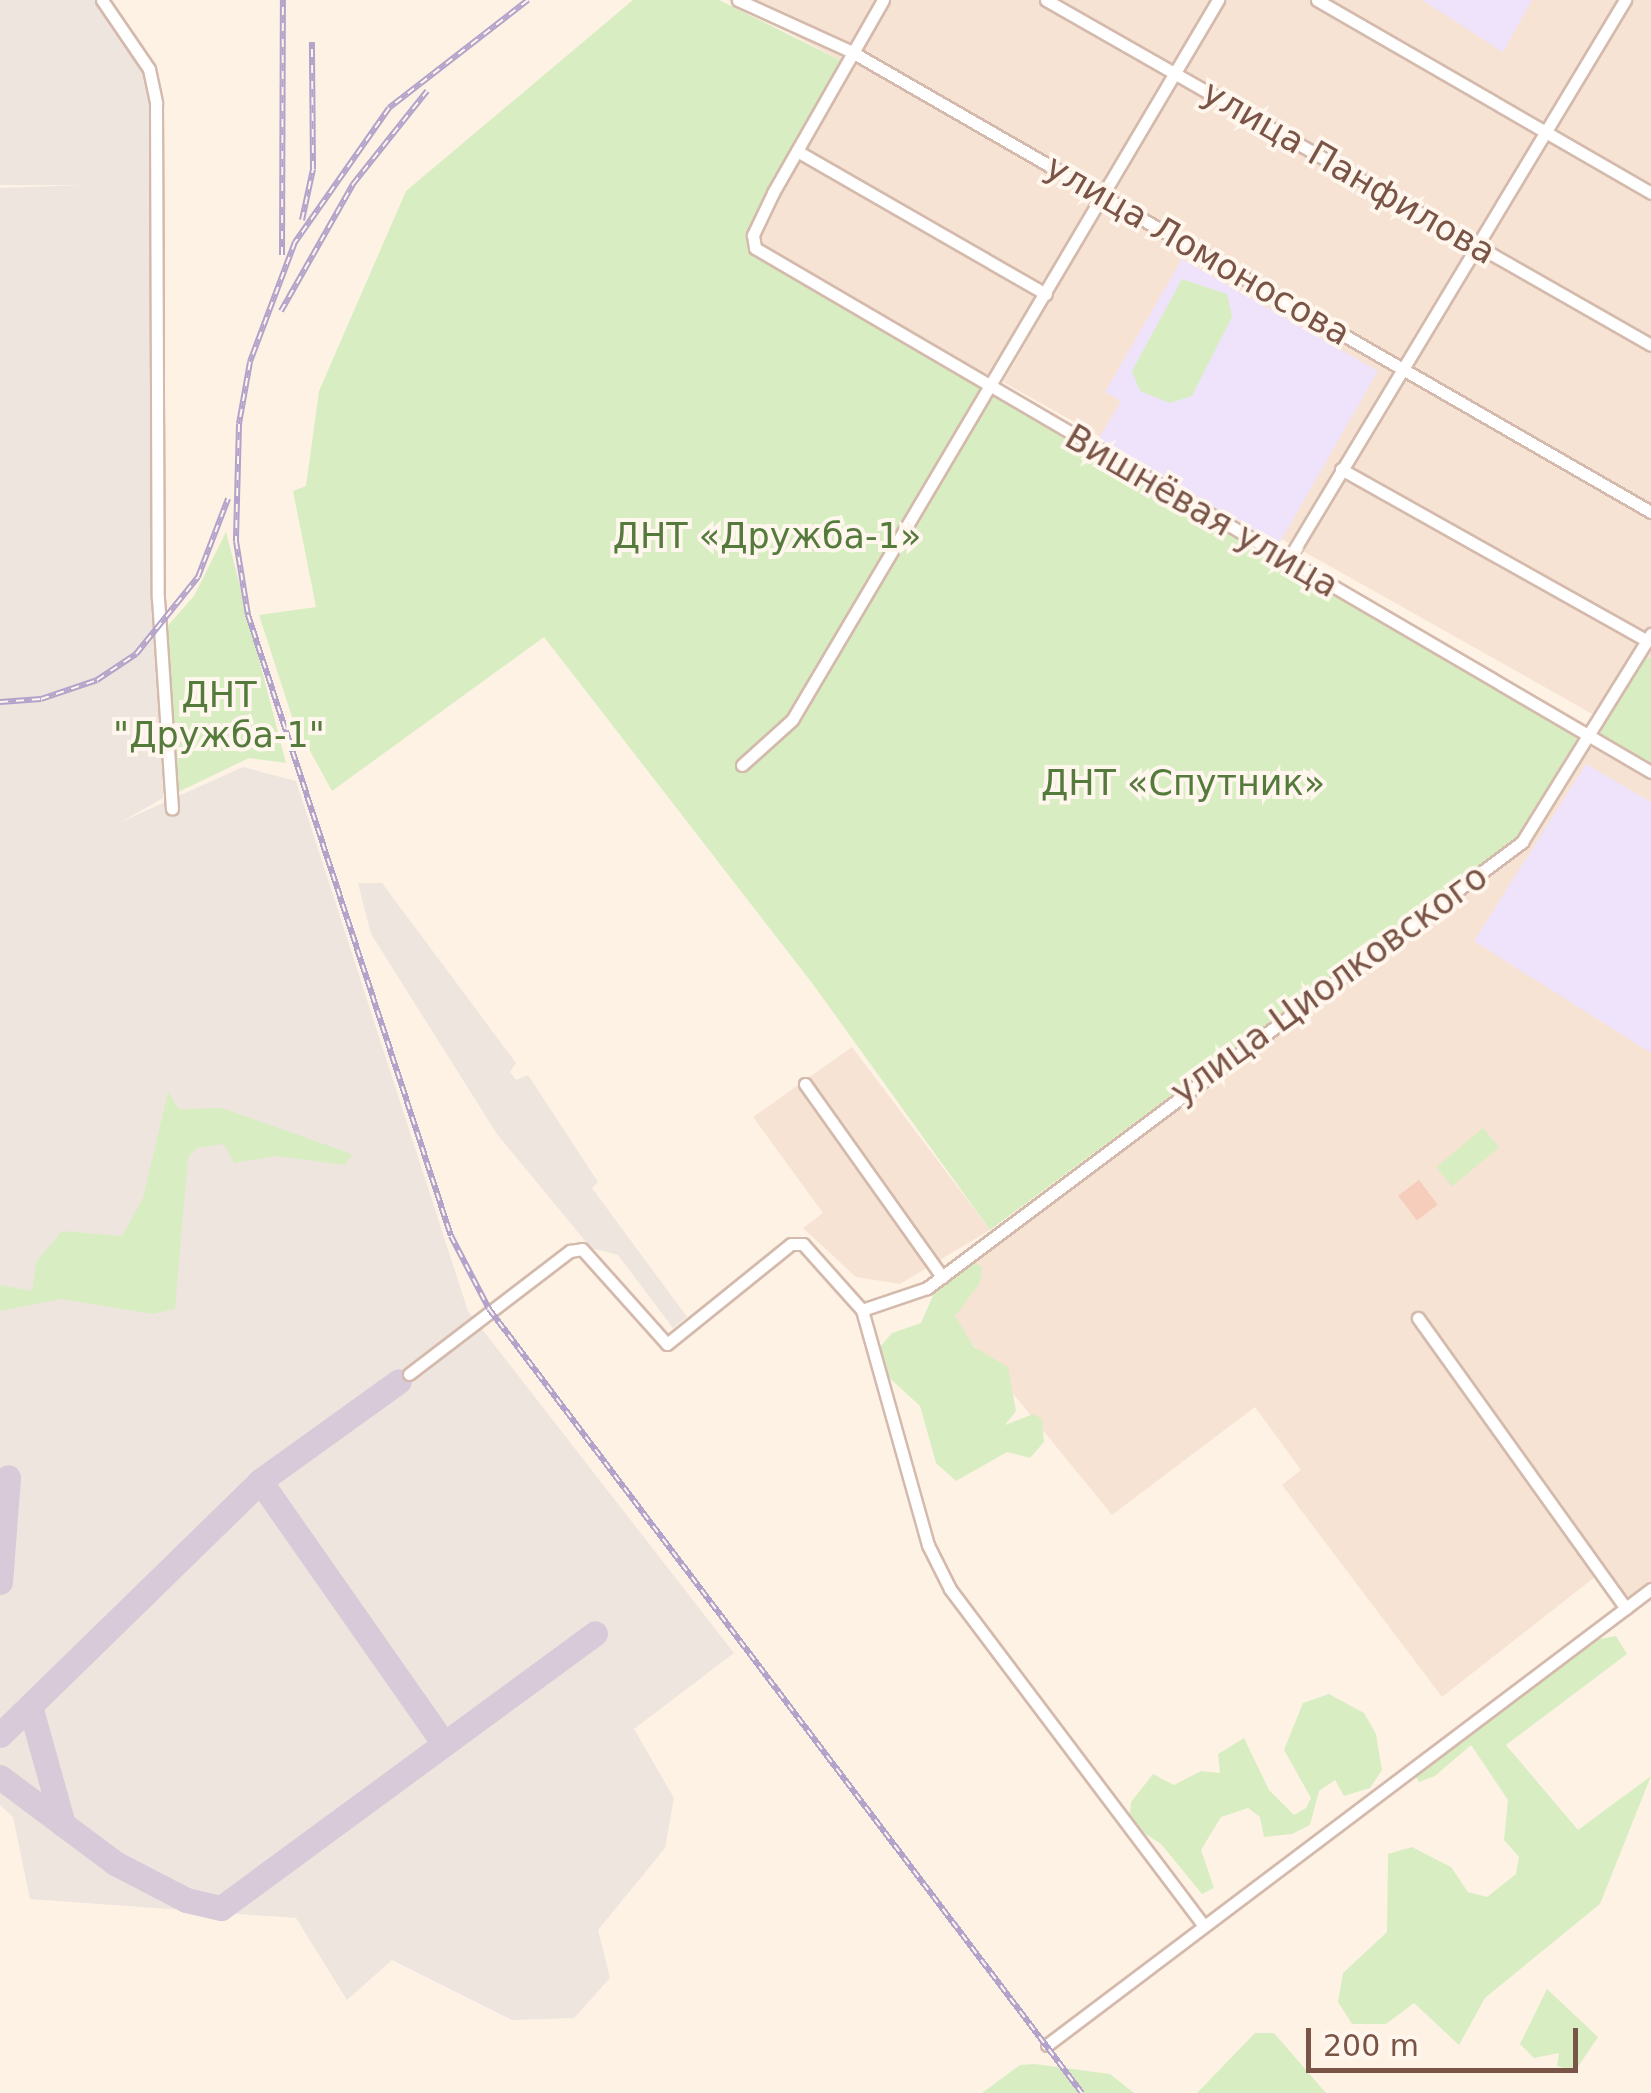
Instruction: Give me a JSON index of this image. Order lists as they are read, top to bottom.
{
  "streets": {
    "street": [
      "улица Панфилова",
      "улица Ломоносова",
      "Вишнёвая улица",
      "улица Циолковского"
    ]
  },
  "crossings": [
    ["Вишнёвая улица", "улица Циолковского"]
  ],
  "parks": ["ДНТ «Дружба-1»", "ДНТ \"Дружба-1\"", "ДНТ «Спутник»"],
  "scale_bar": "200 m"
}
